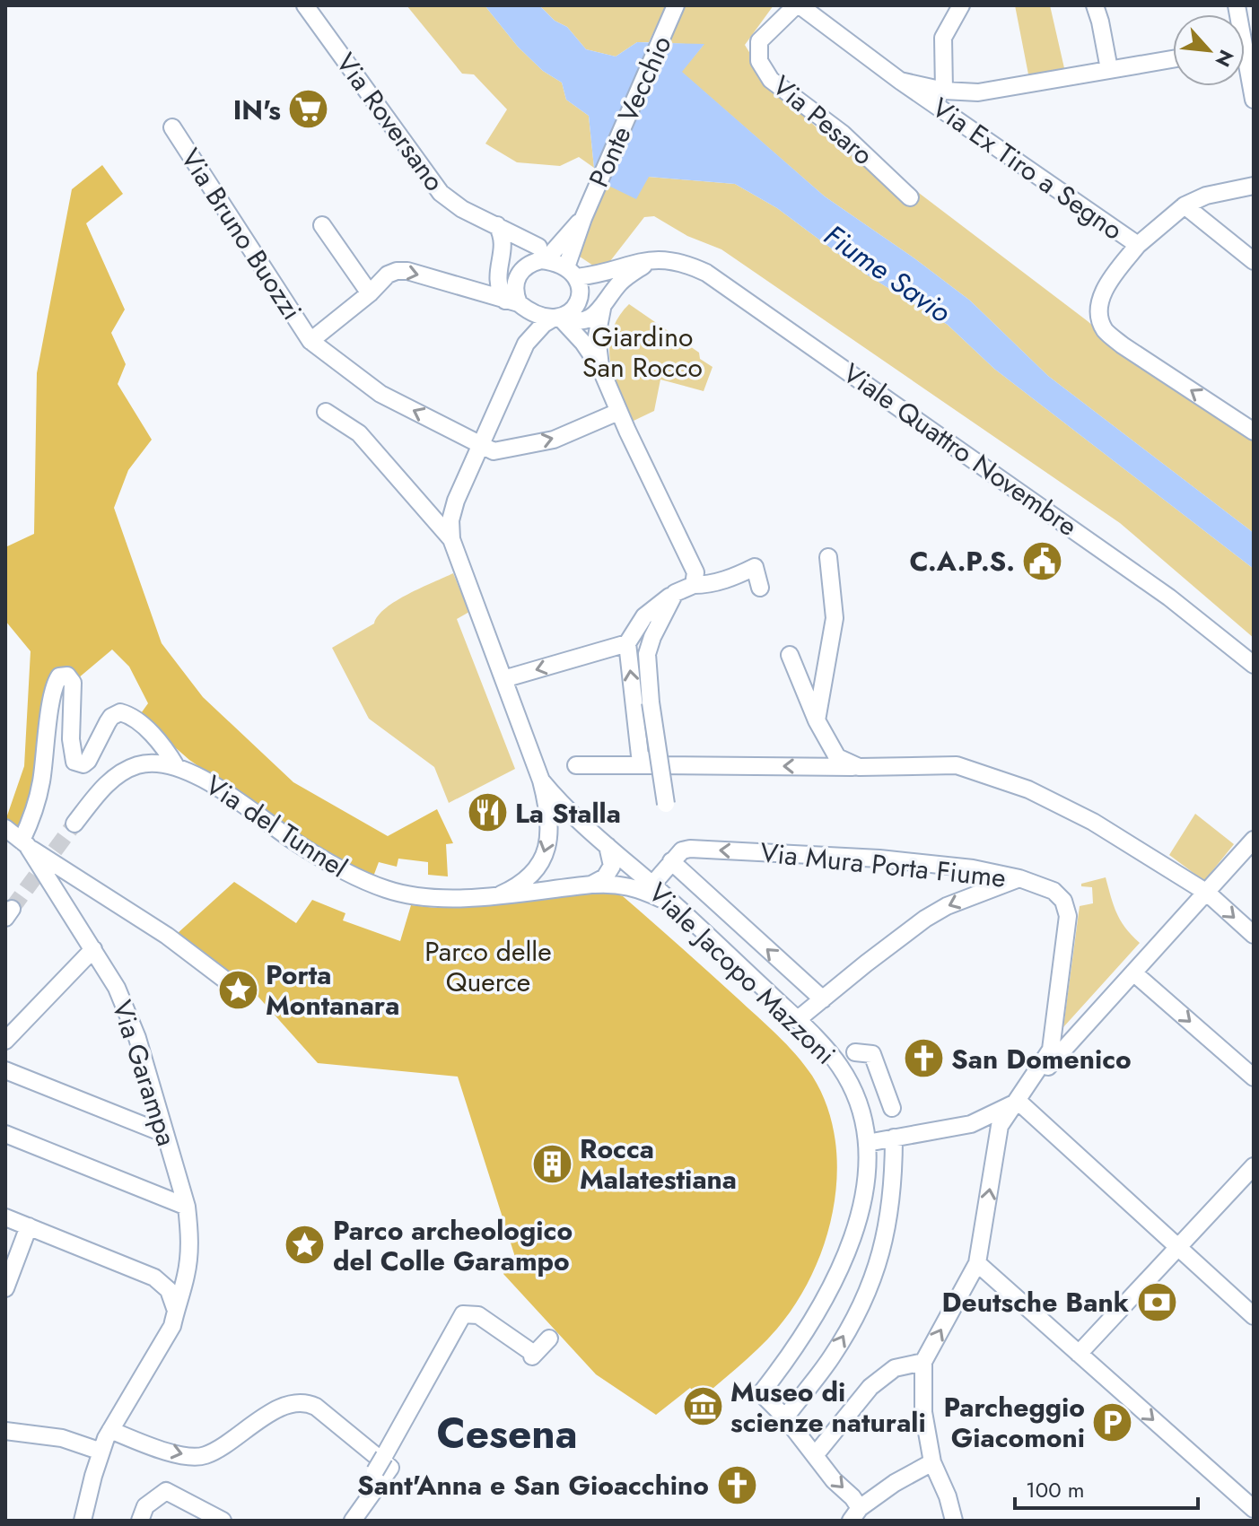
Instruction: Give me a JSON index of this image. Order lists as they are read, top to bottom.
{
  "streets": {
    "street": [
      "Ponte Vecchio",
      "Via Pesaro",
      "Via Roversano",
      "Via Ex Tiro a Segno",
      "Via Bruno Buozzi",
      "Viale Quattro Novembre",
      "Via del Tunnel",
      "Via Mura Porta Fiume",
      "Viale Jacopo Mazzoni",
      "Via Garampa"
    ]
  },
  "crossings": [
    ["Ponte Vecchio", "Via Roversano"],
    ["Ponte Vecchio", "Viale Quattro Novembre"],
    ["Via Pesaro", "Via Ex Tiro a Segno"],
    ["Via Roversano", "Viale Quattro Novembre"],
    ["Via del Tunnel", "Viale Jacopo Mazzoni"],
    ["Via Mura Porta Fiume", "Viale Jacopo Mazzoni"]
  ],
  "districts": ["Cesena"],
  "water": ["Fiume Savio"],
  "parks": ["Giardino San Rocco", "Parco delle Querce"],
  "places": {
    "supermarket": ["IN's"],
    "public building": ["C.A.P.S."],
    "restaurant": ["La Stalla"],
    "place": ["Porta Montanara", "Parco archeologico del Colle Garampo"],
    "church": ["San Domenico", "Sant'Anna e San Gioacchino"],
    "building": ["Rocca Malatestiana"],
    "bank": ["Deutsche Bank"],
    "museum": ["Museo di scienze naturali"],
    "parking": ["Parcheggio Giacomoni"]
  },
  "scale_bar": "100 m",
  "north": "bottom right"
}
